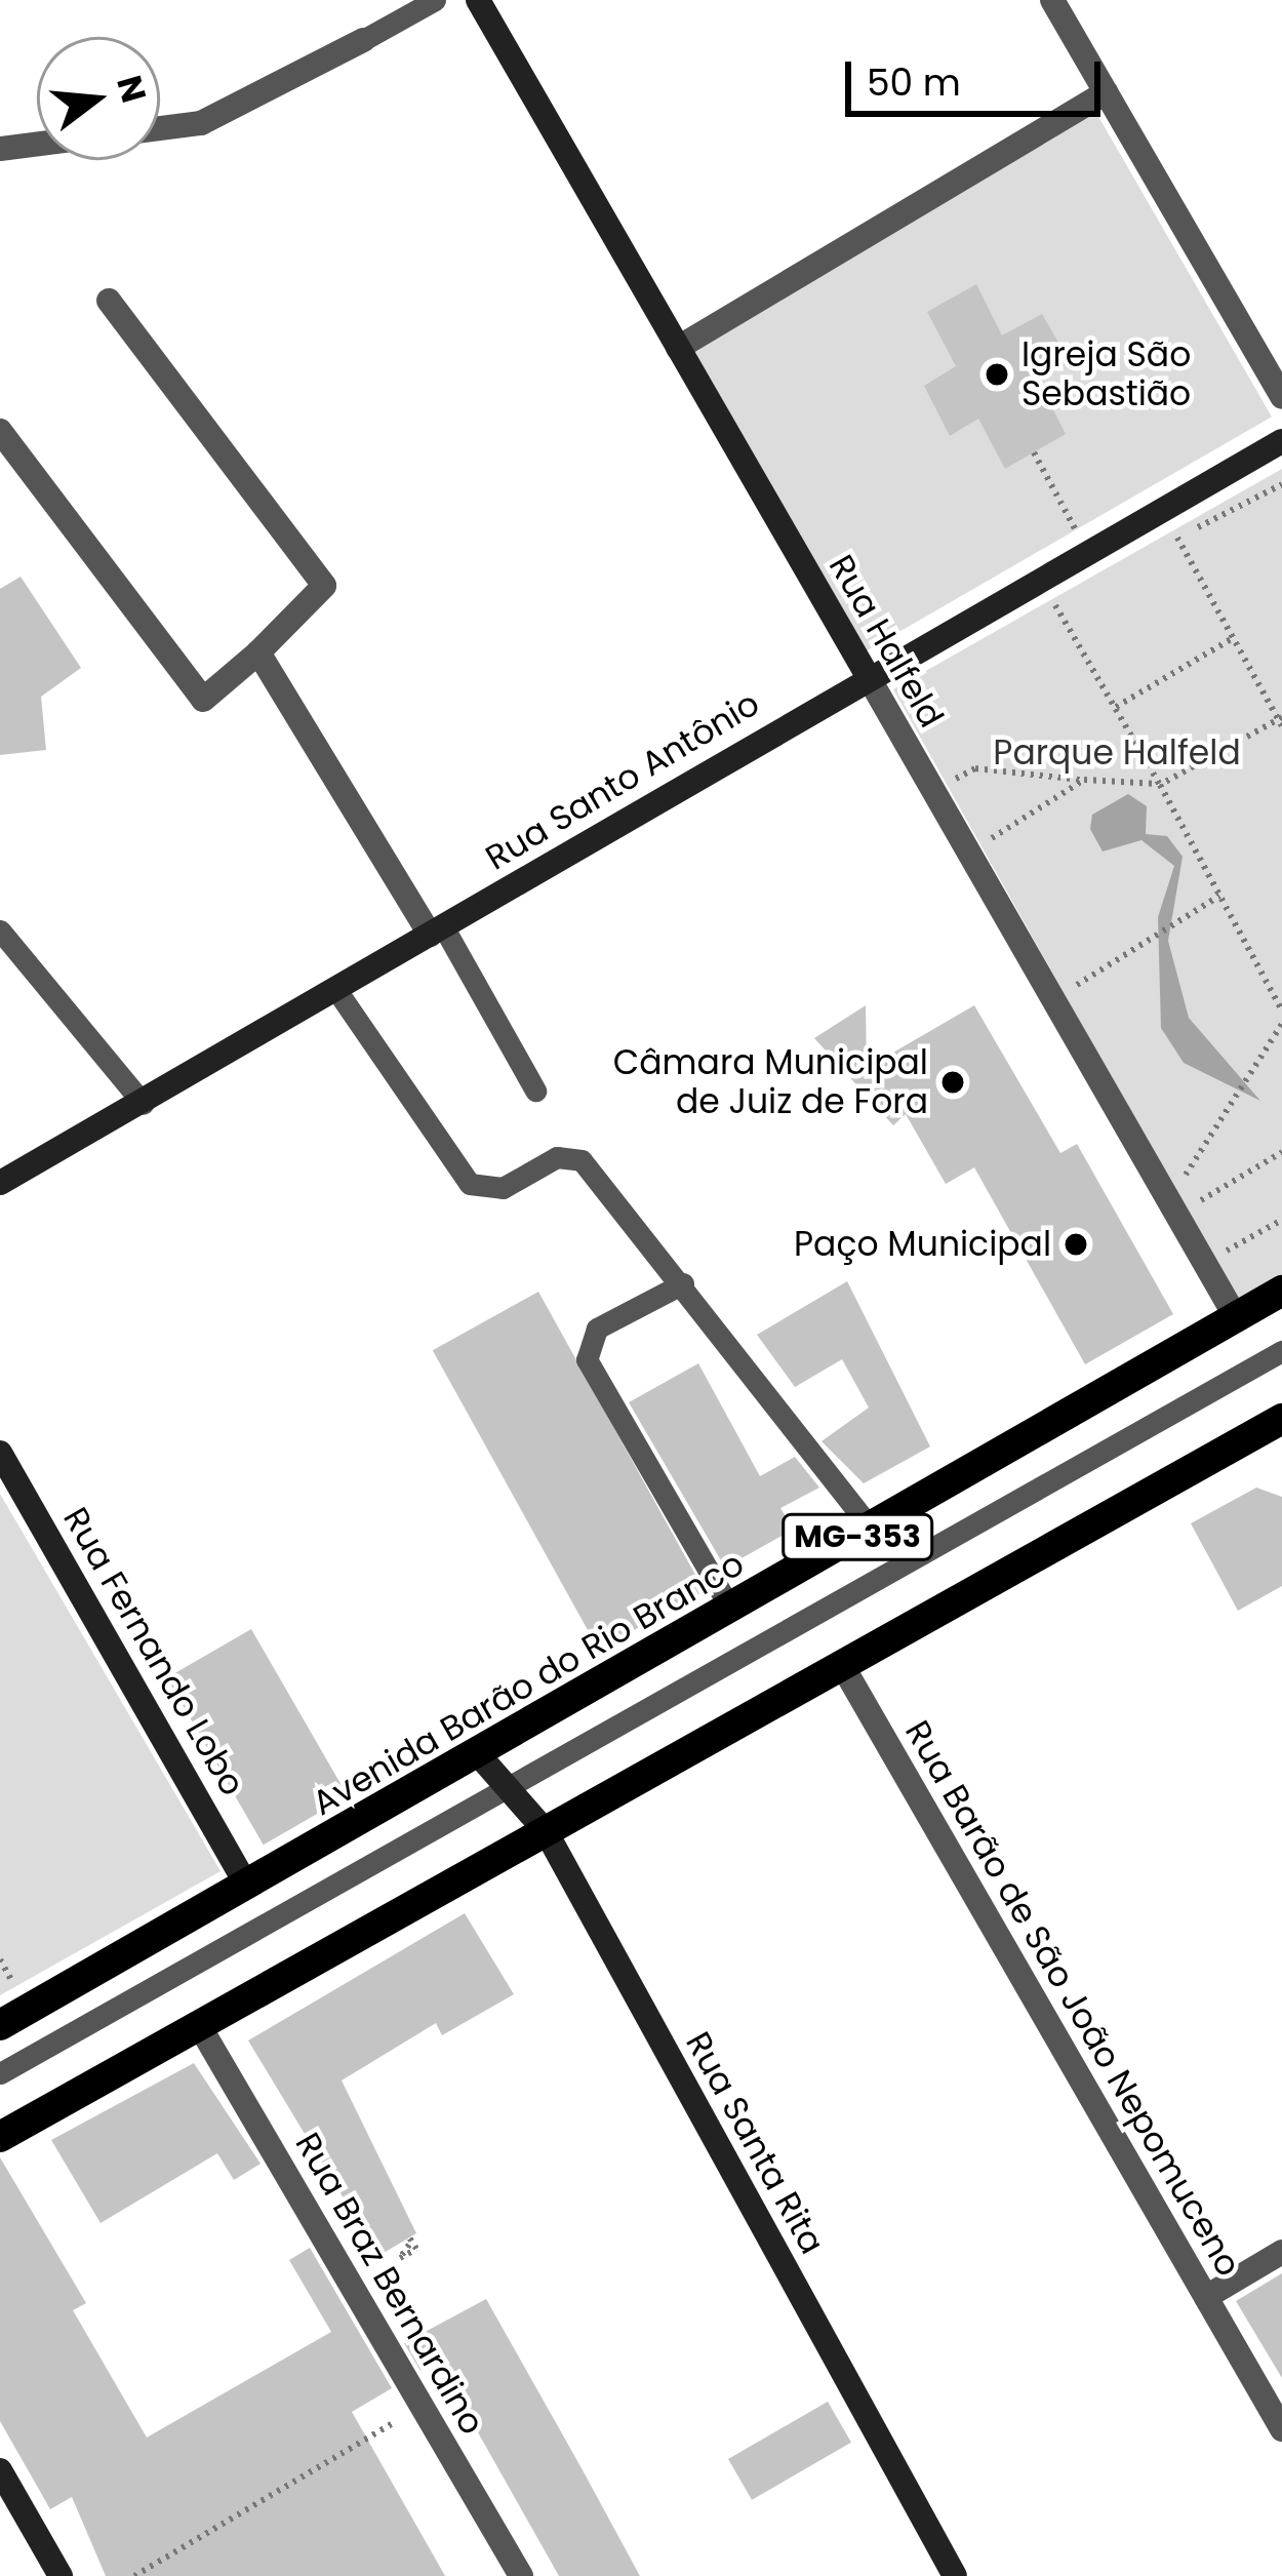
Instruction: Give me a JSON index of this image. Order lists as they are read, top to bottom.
{
  "streets": {
    "main road": ["MG-353", "Avenida Barão do Rio Branco"],
    "street": [
      "Rua Halfeld",
      "Rua Santo Antônio",
      "Rua Fernando Lobo",
      "Rua Barão de São João Nepomuceno",
      "Rua Santa Rita",
      "Rua Braz Bernardino"
    ]
  },
  "crossings": [
    ["Rua Halfeld", "Rua Santo Antônio"],
    ["Rua Halfeld", "Avenida Barão do Rio Branco"],
    ["Rua Fernando Lobo", "Avenida Barão do Rio Branco"],
    ["Avenida Barão do Rio Branco", "Rua Santa Rita"]
  ],
  "parks": ["Parque Halfeld"],
  "places": ["Igreja São Sebastião", "Câmara Municipal de Juiz de Fora", "Paço Municipal"],
  "scale_bar": "50 m",
  "north": "right"
}
